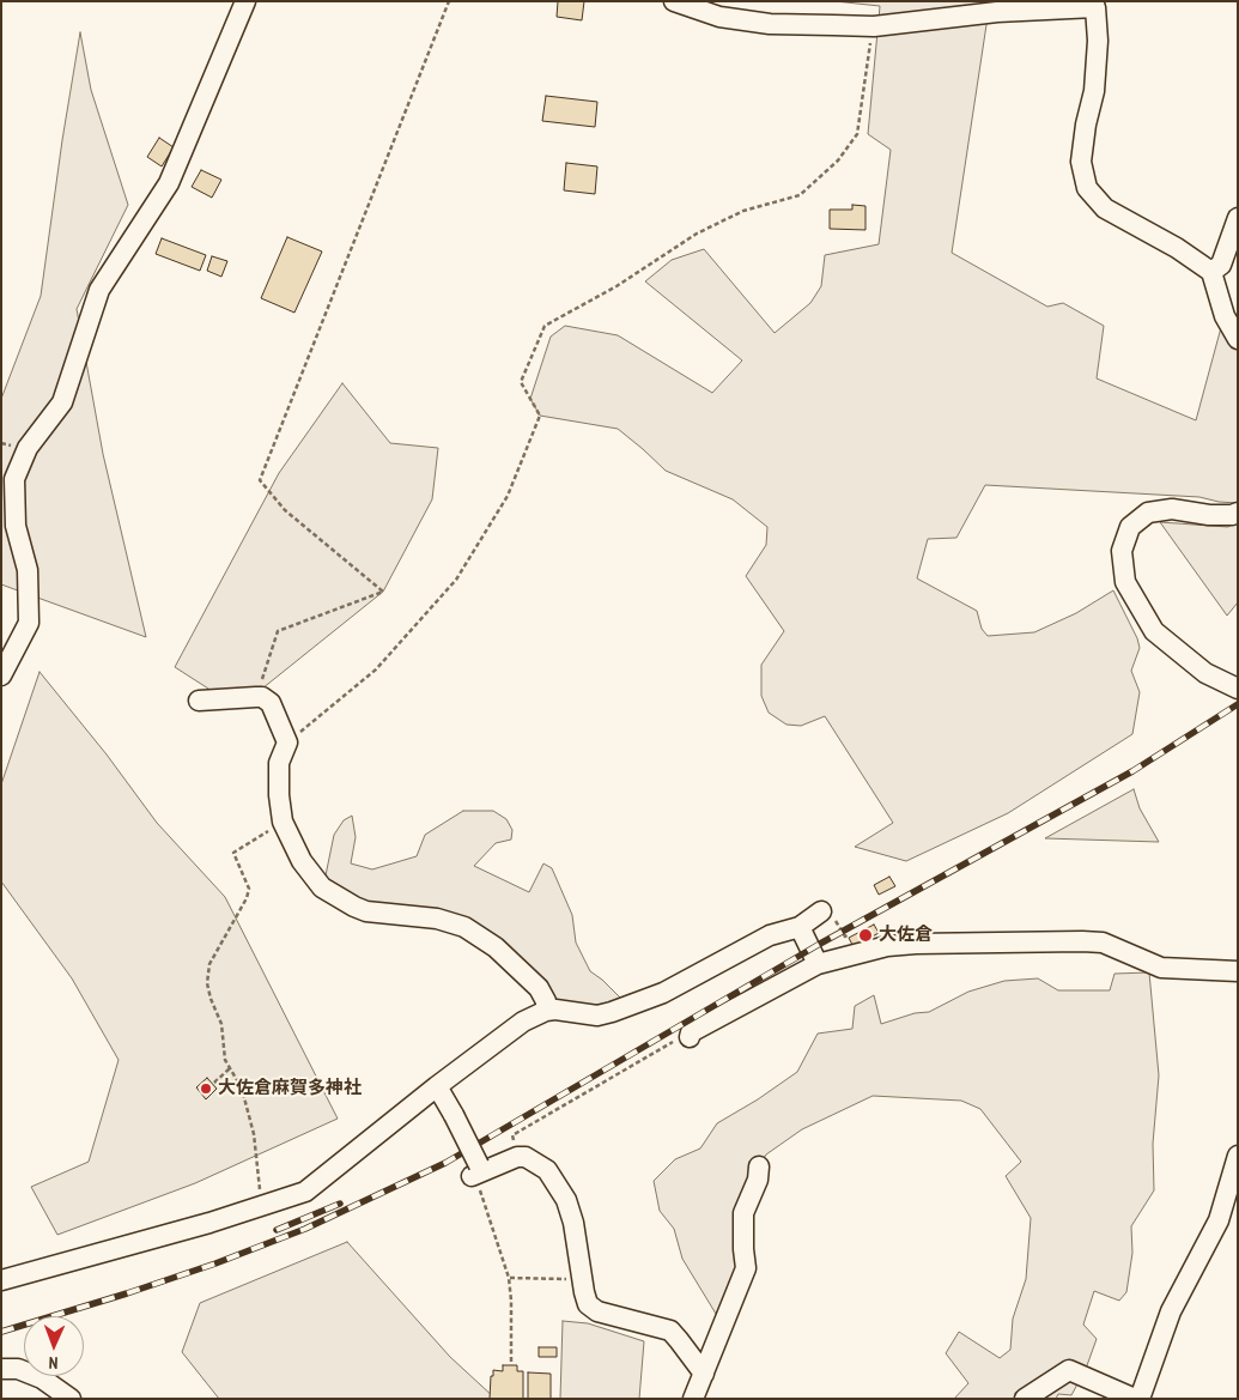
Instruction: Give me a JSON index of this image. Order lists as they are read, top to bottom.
{
  "places": ["大佐倉", "大佐倉麻賀多神社"],
  "north": "bottom"
}
